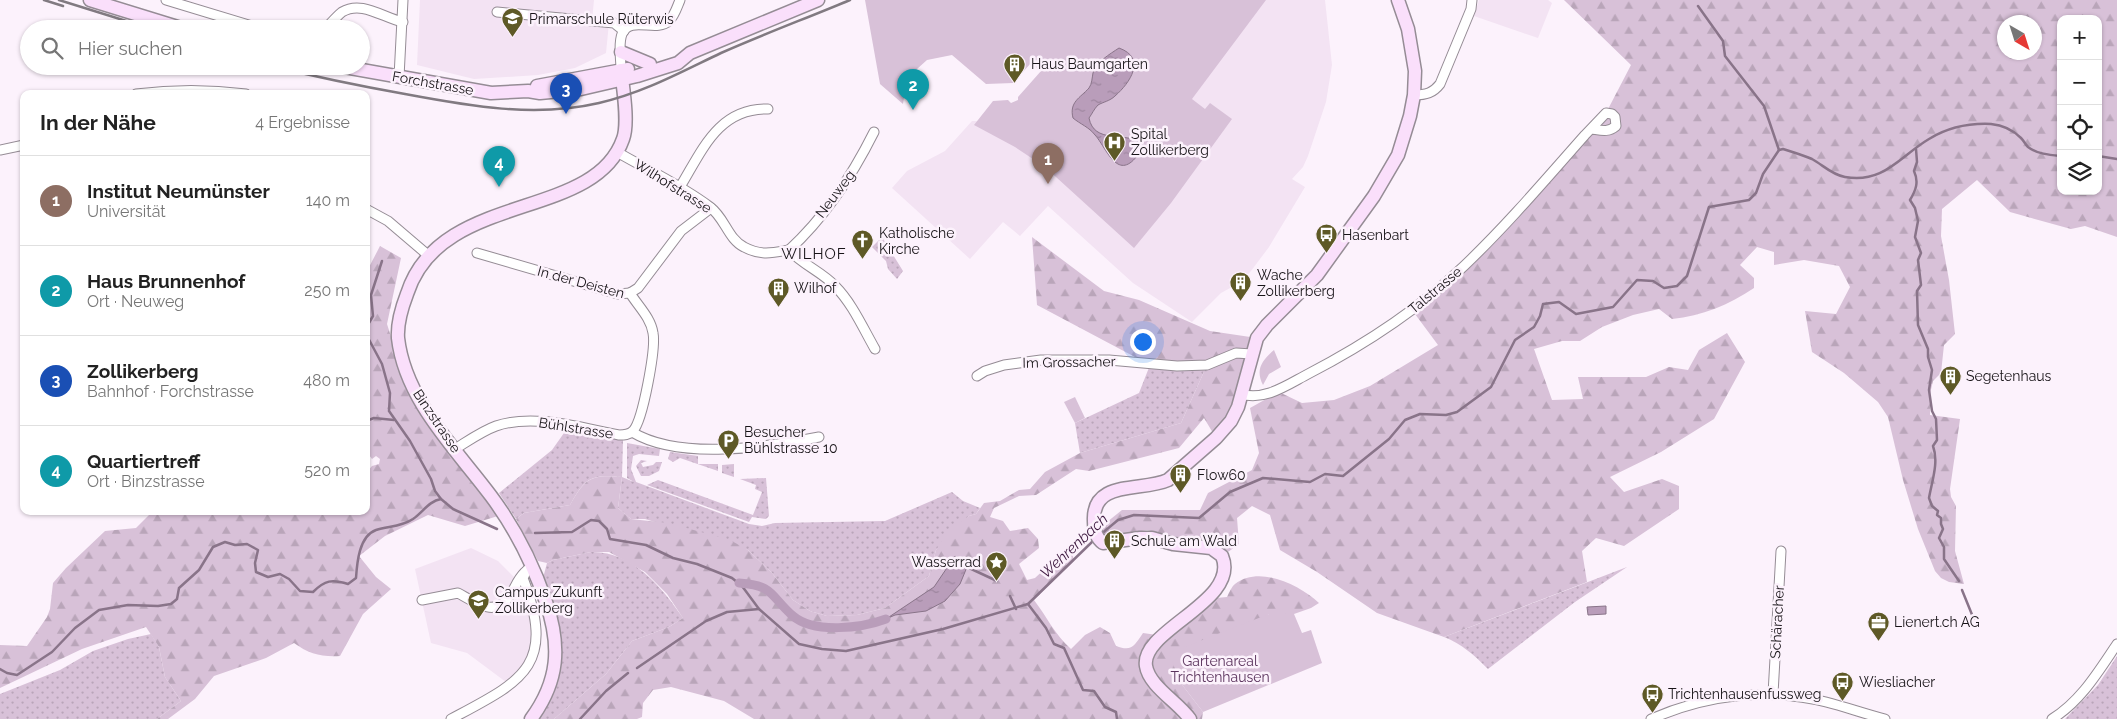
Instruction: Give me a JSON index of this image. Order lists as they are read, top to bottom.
{
  "streets": {
    "main road": ["Forchstrasse", "Binzstrasse"],
    "street": [
      "Wilhofstrasse",
      "Neuweg",
      "In der Deisten",
      "Talstrasse",
      "Im Grossacher",
      "Bühlstrasse",
      "Schäracher"
    ]
  },
  "crossings": [
    ["Forchstrasse", "Binzstrasse"],
    ["Wilhofstrasse", "Neuweg"],
    ["Wilhofstrasse", "Binzstrasse"],
    ["In der Deisten", "Bühlstrasse"],
    ["Binzstrasse", "Bühlstrasse"]
  ],
  "districts": ["WILHOF"],
  "water": ["Wehrenbach"],
  "parks": ["Gartenareal Trichtenhausen"],
  "places": {
    "school or university": ["Primarschule Rüterwis", "Campus Zukunft Zollikerberg"],
    "building": [
      "Haus Baumgarten",
      "Wache Zollikerberg",
      "Wilhof",
      "Segetenhaus",
      "Flow60",
      "Schule am Wald"
    ],
    "hospital": ["Spital Zollikerberg"],
    "bus stop": ["Hasenbart", "Wiesliacher", "Trichtenhausenfussweg"],
    "church": ["Katholische Kirche"],
    "parking": ["Besucher Bühlstrasse 10"],
    "place": ["Wasserrad"],
    "office": ["Lienert.ch AG"]
  },
  "north": "bottom right",
  "page": {
    "map_buttons": ["+", "−"],
    "search": "Hier suchen",
    "pins": [
      "2",
      "3",
      "1",
      "4"
    ],
    "heading": ["In der Nähe", "4 Ergebnisse"],
    "list": [
      {
        "mark": "1",
        "name": "Institut Neumünster",
        "note": "Universität",
        "value": "140 m"
      },
      {
        "mark": "2",
        "name": "Haus Brunnenhof",
        "note": "Ort · Neuweg",
        "value": "250 m"
      },
      {
        "mark": "3",
        "name": "Zollikerberg",
        "note": "Bahnhof · Forchstrasse",
        "value": "480 m"
      },
      {
        "mark": "4",
        "name": "Quartiertreff",
        "note": "Ort · Binzstrasse",
        "value": "520 m"
      }
    ]
  }
}
